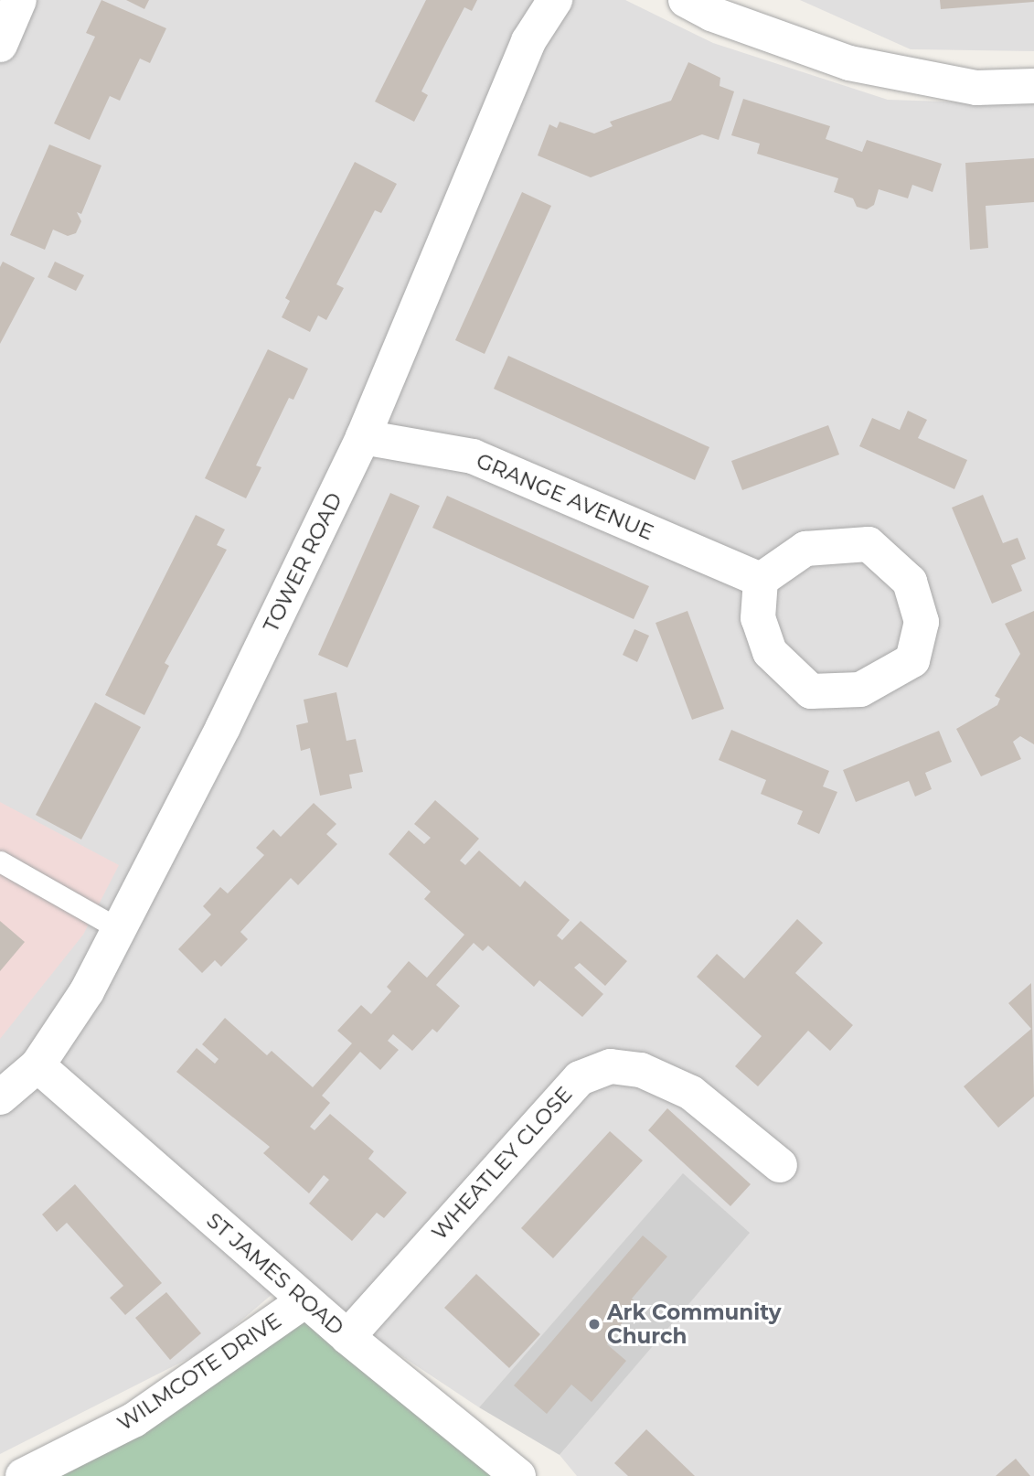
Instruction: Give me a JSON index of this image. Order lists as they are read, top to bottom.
{
  "streets": {
    "street": [
      "GRANGE AVENUE",
      "TOWER ROAD",
      "WHEATLEY CLOSE",
      "ST JAMES ROAD",
      "WILMCOTE DRIVE"
    ]
  },
  "crossings": [
    ["GRANGE AVENUE", "TOWER ROAD"],
    ["TOWER ROAD", "ST JAMES ROAD"],
    ["WHEATLEY CLOSE", "ST JAMES ROAD"],
    ["ST JAMES ROAD", "WILMCOTE DRIVE"]
  ],
  "places": ["Ark Community Church"]
}
